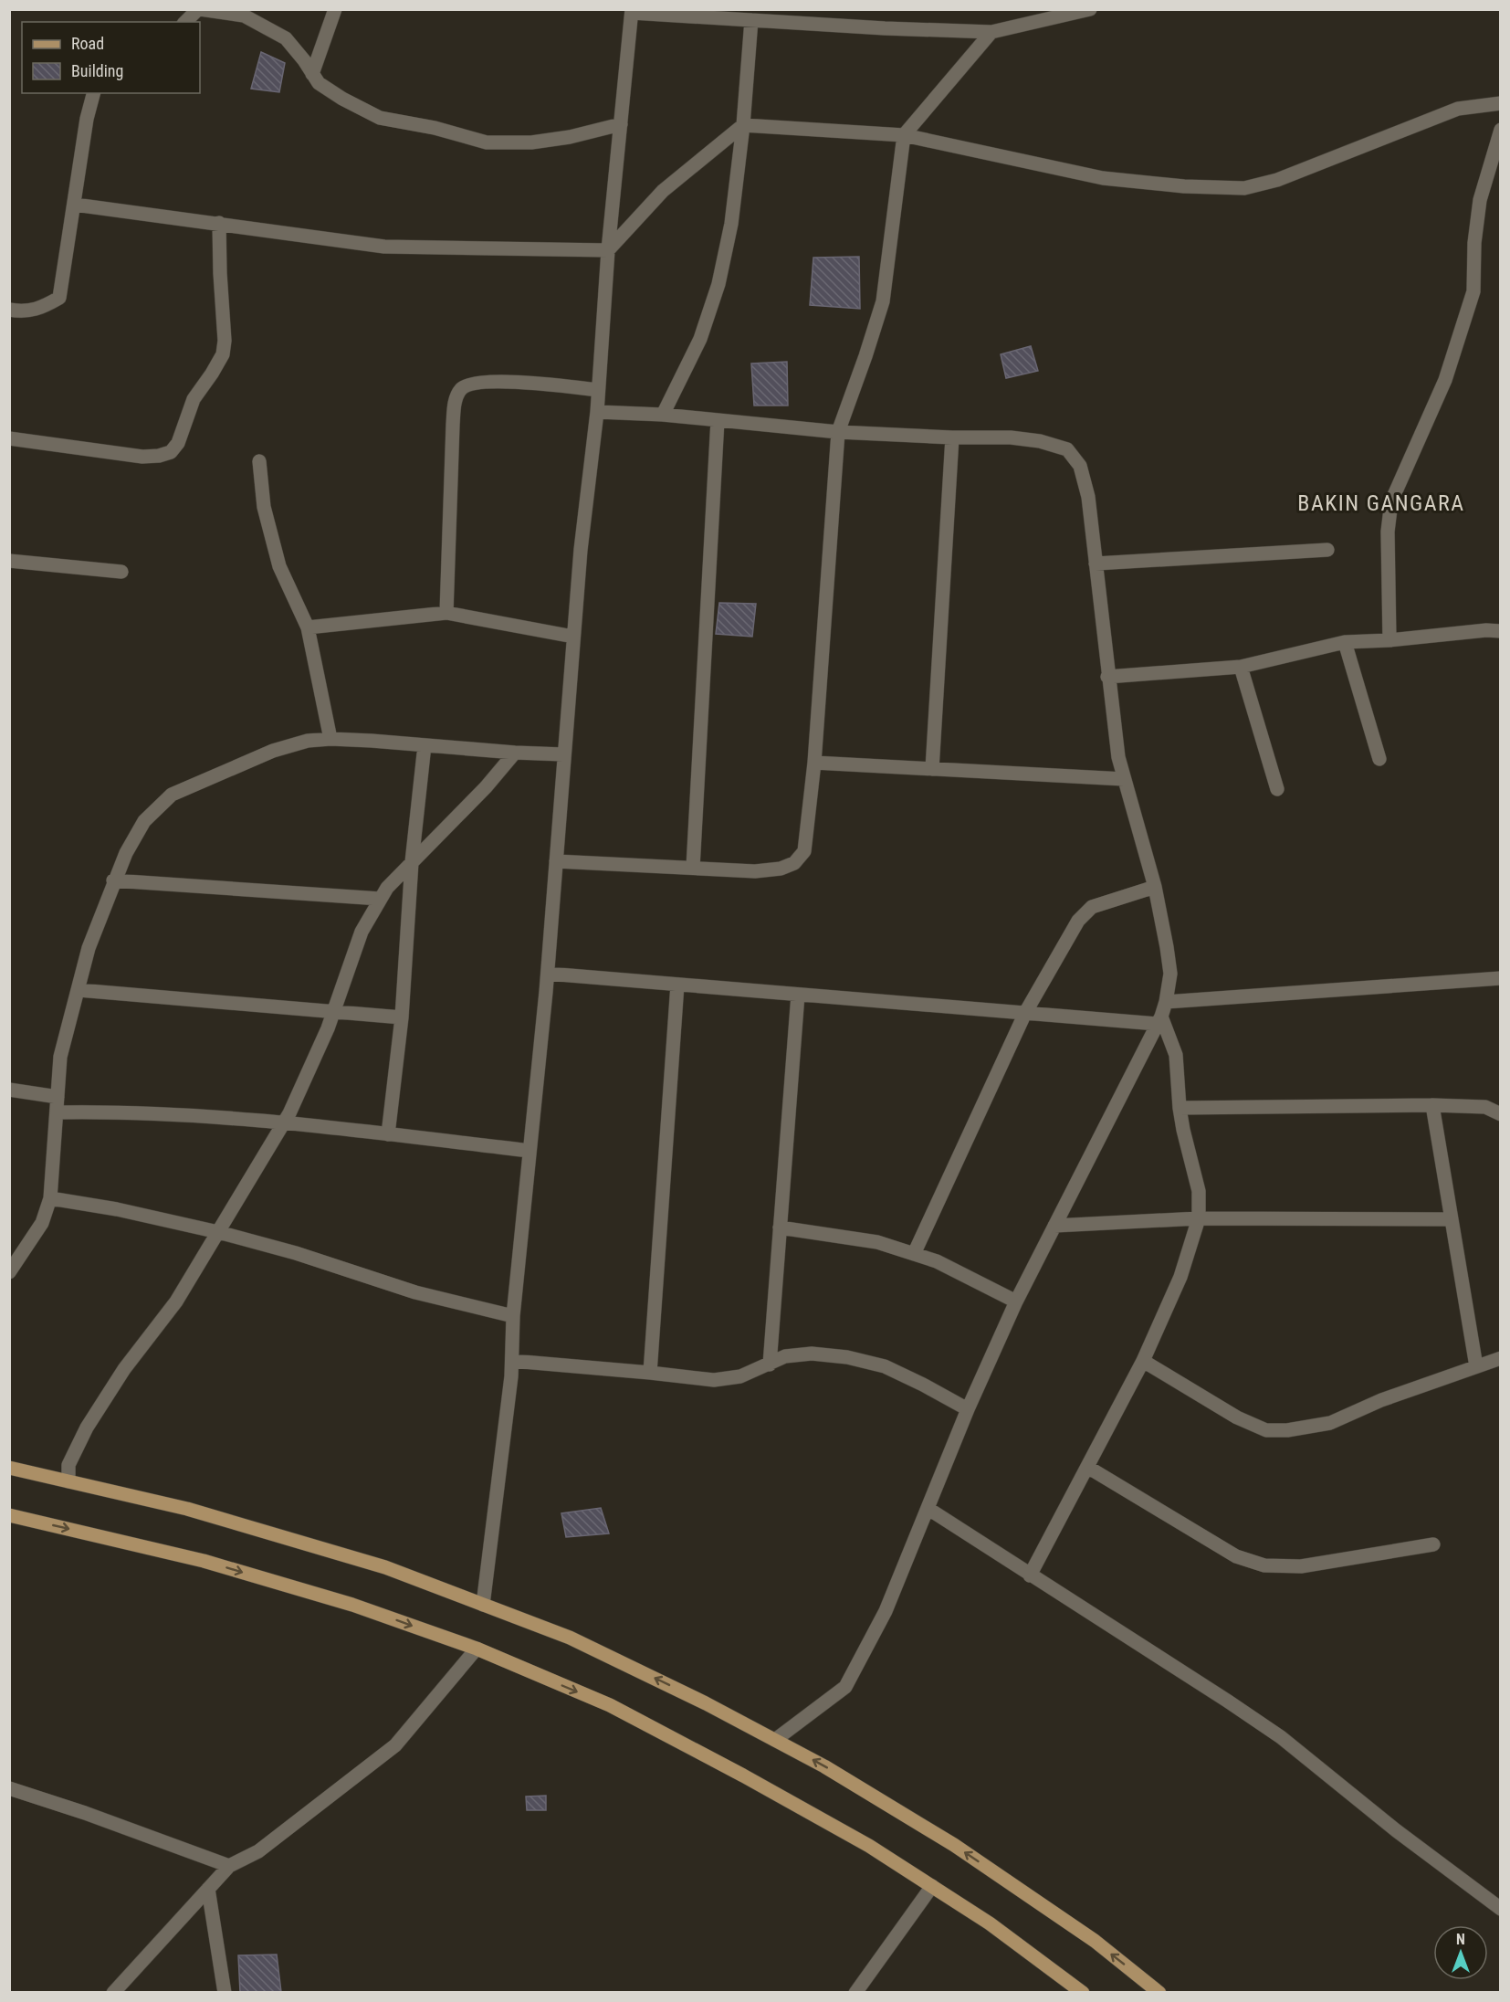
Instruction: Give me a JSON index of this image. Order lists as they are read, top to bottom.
{
  "districts": ["BAKIN GANGARA"],
  "legend": ["Road", "Building"],
  "north": "top"
}
